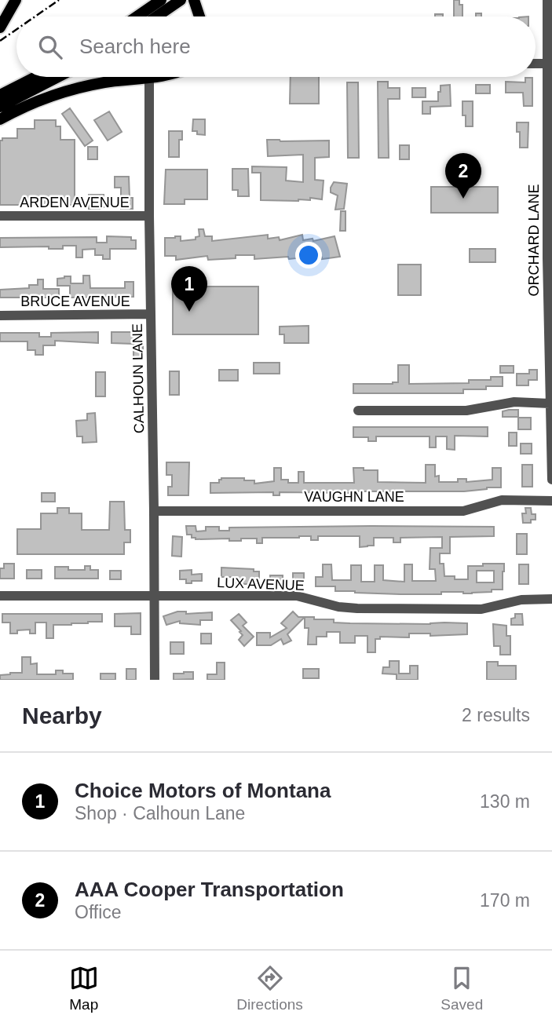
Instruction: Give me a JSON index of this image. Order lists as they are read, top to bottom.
{
  "streets": {
    "street": [
      "ARDEN AVENUE",
      "ORCHARD LANE",
      "BRUCE AVENUE",
      "CALHOUN LANE",
      "VAUGHN LANE",
      "LUX AVENUE"
    ]
  },
  "crossings": [
    ["ARDEN AVENUE", "CALHOUN LANE"],
    ["BRUCE AVENUE", "CALHOUN LANE"],
    ["CALHOUN LANE", "VAUGHN LANE"],
    ["CALHOUN LANE", "LUX AVENUE"]
  ],
  "page": {
    "search": "Search here",
    "pins": ["2", "1"],
    "heading": ["Nearby", "2 results"],
    "list": [
      {
        "mark": "1",
        "name": "Choice Motors of Montana",
        "note": "Shop · Calhoun Lane",
        "value": "130 m"
      },
      {
        "mark": "2",
        "name": "AAA Cooper Transportation",
        "note": "Office",
        "value": "170 m"
      }
    ],
    "nav": ["Map", "Directions", "Saved"]
  }
}
